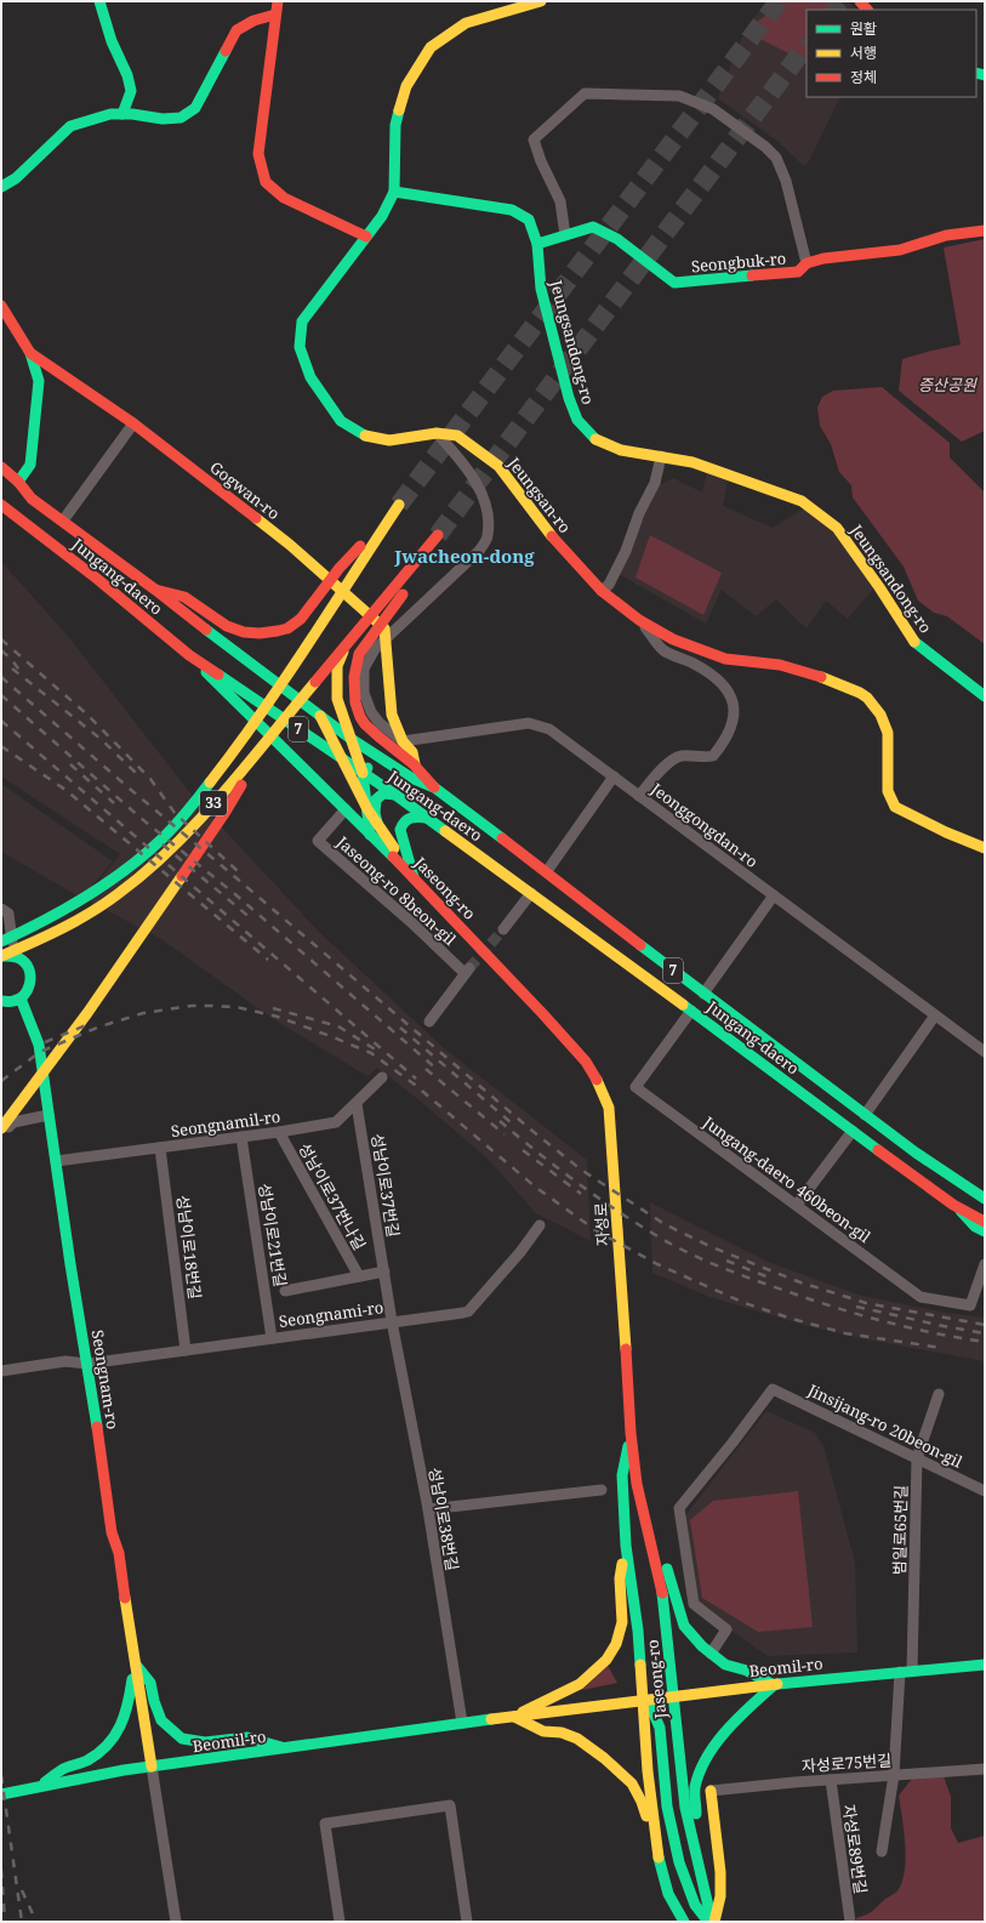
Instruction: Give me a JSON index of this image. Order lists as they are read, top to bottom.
{
  "streets": {
    "main road": [
      "Seongbuk-ro",
      "Jeungsandong-ro",
      "Gogwan-ro",
      "Jeungsan-ro",
      "Jungang-daero",
      "7",
      "33",
      "Jaseong-ro",
      "자성로",
      "Seongnam-ro",
      "Beomil-ro"
    ],
    "street": [
      "Jeonggongdan-ro",
      "Jaseong-ro 8beon-gil",
      "Seongnamil-ro",
      "Jungang-daero 460beon-gil",
      "성남이로37번길",
      "성남이로37번나길",
      "성남이로21번길",
      "성남이로18번길",
      "Seongnami-ro",
      "Jinsijang-ro 20beon-gil",
      "성남이로38번길",
      "범일로65번길",
      "자성로75번길",
      "자성로89번길"
    ]
  },
  "crossings": [
    ["Seongbuk-ro", "Jeungsandong-ro"],
    ["Jeungsandong-ro", "Jeungsan-ro"],
    ["Gogwan-ro", "Jeonggongdan-ro"],
    ["Jungang-daero", "Jeonggongdan-ro"],
    ["Jungang-daero", "Jaseong-ro"],
    ["Jungang-daero", "Jungang-daero 460beon-gil"],
    ["Jaseong-ro", "Jaseong-ro 8beon-gil"],
    ["Jaseong-ro", "자성로"],
    ["Jaseong-ro", "Beomil-ro"],
    ["Seongnamil-ro", "성남이로37번길"],
    ["Seongnamil-ro", "성남이로37번나길"],
    ["Seongnamil-ro", "성남이로21번길"],
    ["Seongnamil-ro", "성남이로18번길"],
    ["Seongnamil-ro", "Seongnam-ro"],
    ["성남이로37번길", "Seongnami-ro"],
    ["성남이로37번길", "성남이로38번길"],
    ["성남이로21번길", "Seongnami-ro"],
    ["성남이로18번길", "Seongnami-ro"],
    ["Seongnami-ro", "Seongnam-ro"],
    ["Seongnami-ro", "성남이로38번길"],
    ["Seongnam-ro", "Beomil-ro"],
    ["Jinsijang-ro 20beon-gil", "범일로65번길"],
    ["성남이로38번길", "Beomil-ro"],
    ["범일로65번길", "Beomil-ro"],
    ["자성로75번길", "자성로89번길"]
  ],
  "districts": ["Jwacheon-dong"],
  "parks": ["증산공원"],
  "legend": ["원활", "서행", "정체"]
}
